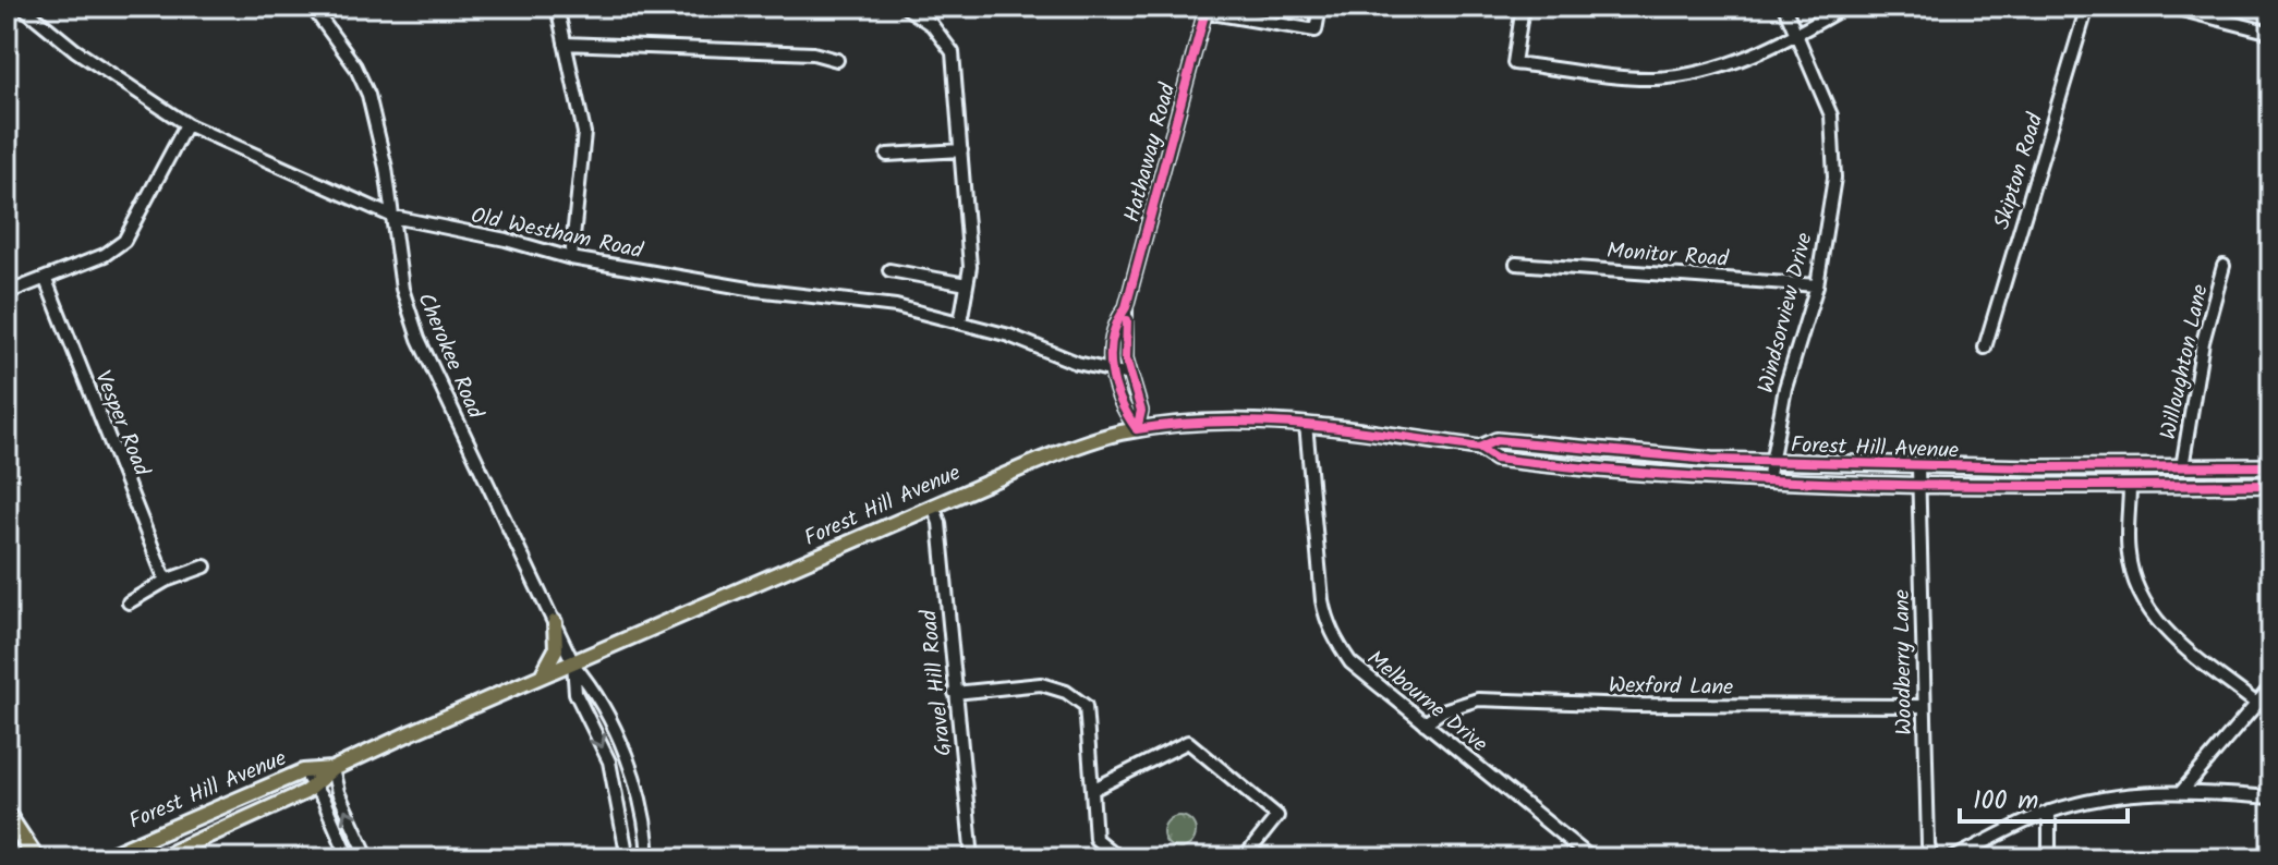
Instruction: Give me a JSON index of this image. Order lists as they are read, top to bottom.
{
  "streets": {
    "main road": ["Forest Hill Avenue"],
    "street": [
      "Hathaway Road",
      "Skipton Road",
      "Old Westham Road",
      "Monitor Road",
      "Windsorview Drive",
      "Cherokee Road",
      "Willoughton Lane",
      "Vesper Road",
      "Woodberry Lane",
      "Gravel Hill Road",
      "Wexford Lane",
      "Melbourne Drive"
    ]
  },
  "crossings": [
    ["Hathaway Road", "Old Westham Road"],
    ["Hathaway Road", "Forest Hill Avenue"],
    ["Old Westham Road", "Cherokee Road"],
    ["Monitor Road", "Windsorview Drive"],
    ["Windsorview Drive", "Forest Hill Avenue"],
    ["Cherokee Road", "Forest Hill Avenue"],
    ["Willoughton Lane", "Forest Hill Avenue"],
    ["Forest Hill Avenue", "Woodberry Lane"],
    ["Forest Hill Avenue", "Gravel Hill Road"],
    ["Forest Hill Avenue", "Melbourne Drive"],
    ["Woodberry Lane", "Wexford Lane"],
    ["Wexford Lane", "Melbourne Drive"]
  ],
  "scale_bar": "100 m"
}
